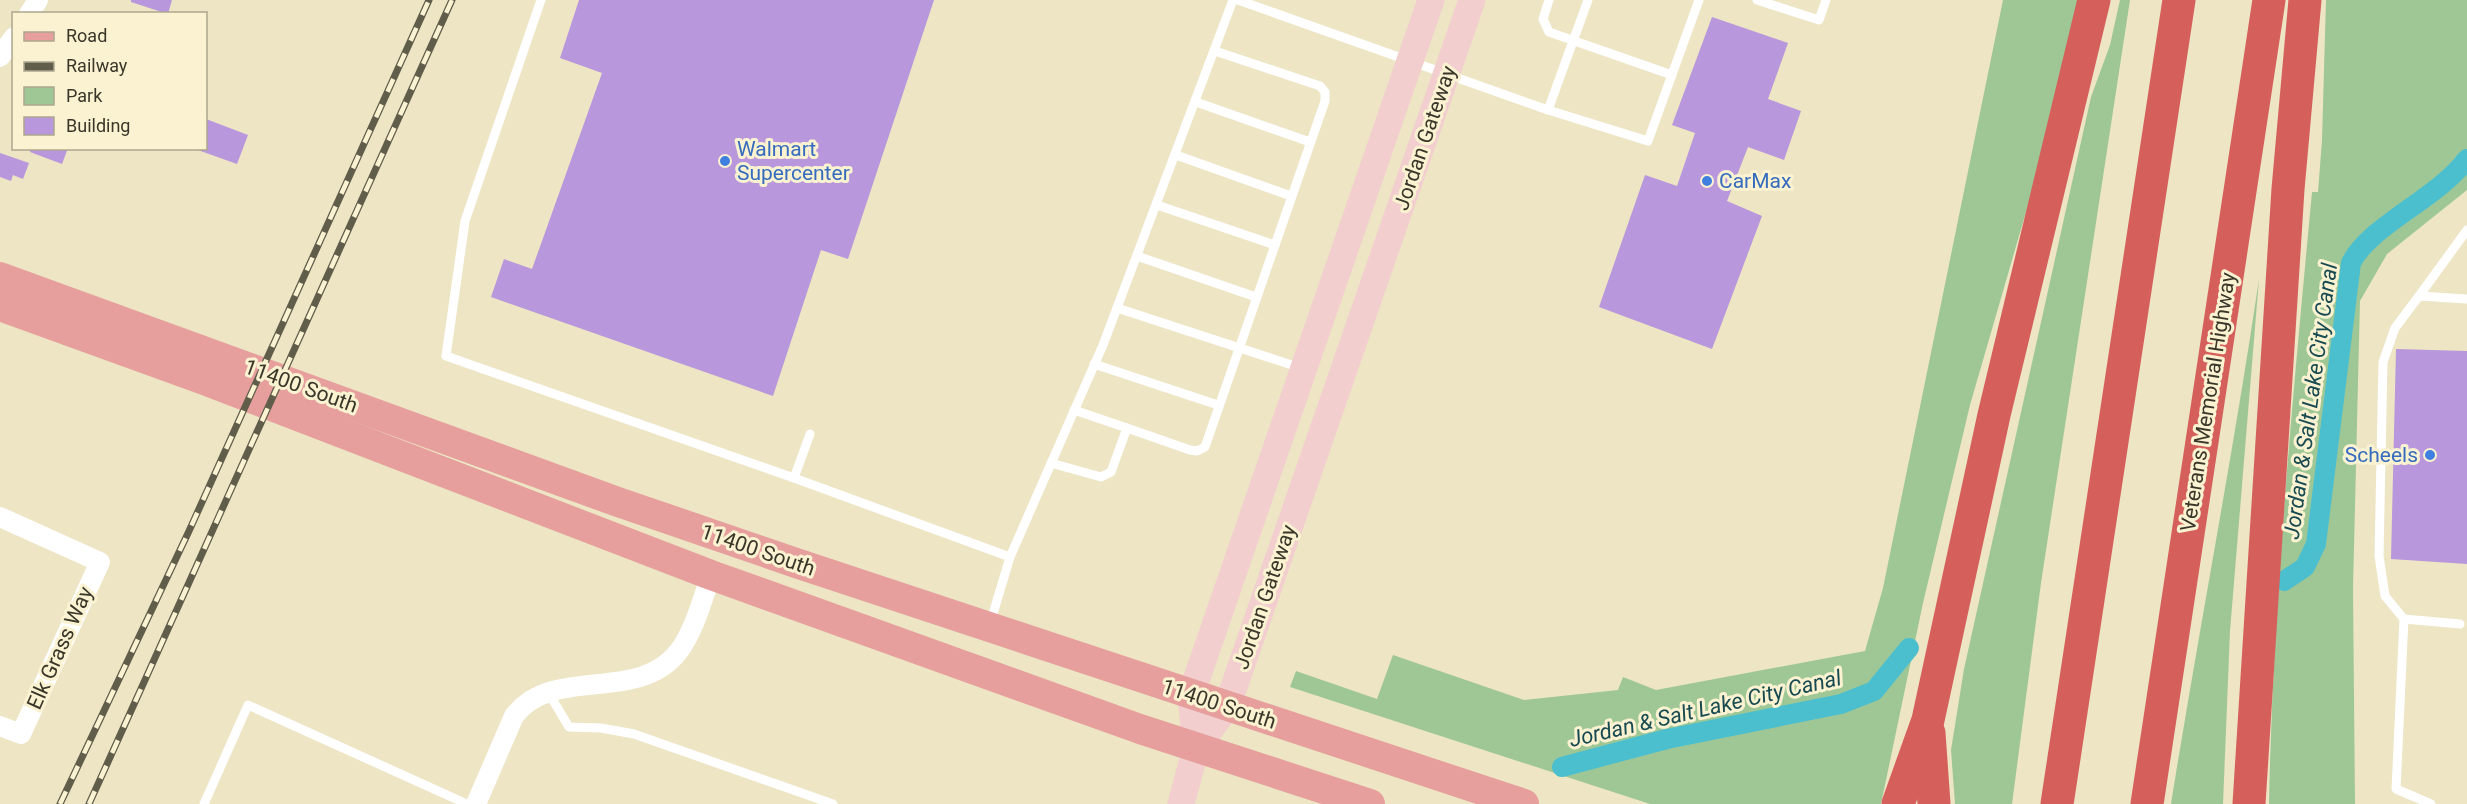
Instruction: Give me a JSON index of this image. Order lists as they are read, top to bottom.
{
  "streets": {
    "highway": ["Veterans Memorial Highway"],
    "main road": ["Jordan Gateway", "11400 South"],
    "street": ["Elk Grass Way"]
  },
  "crossings": [
    ["Jordan Gateway", "11400 South"]
  ],
  "water": ["Jordan & Salt Lake City Canal"],
  "places": ["Walmart Supercenter", "CarMax", "Scheels"],
  "legend": [
    "Road",
    "Railway",
    "Park",
    "Building"
  ]
}
